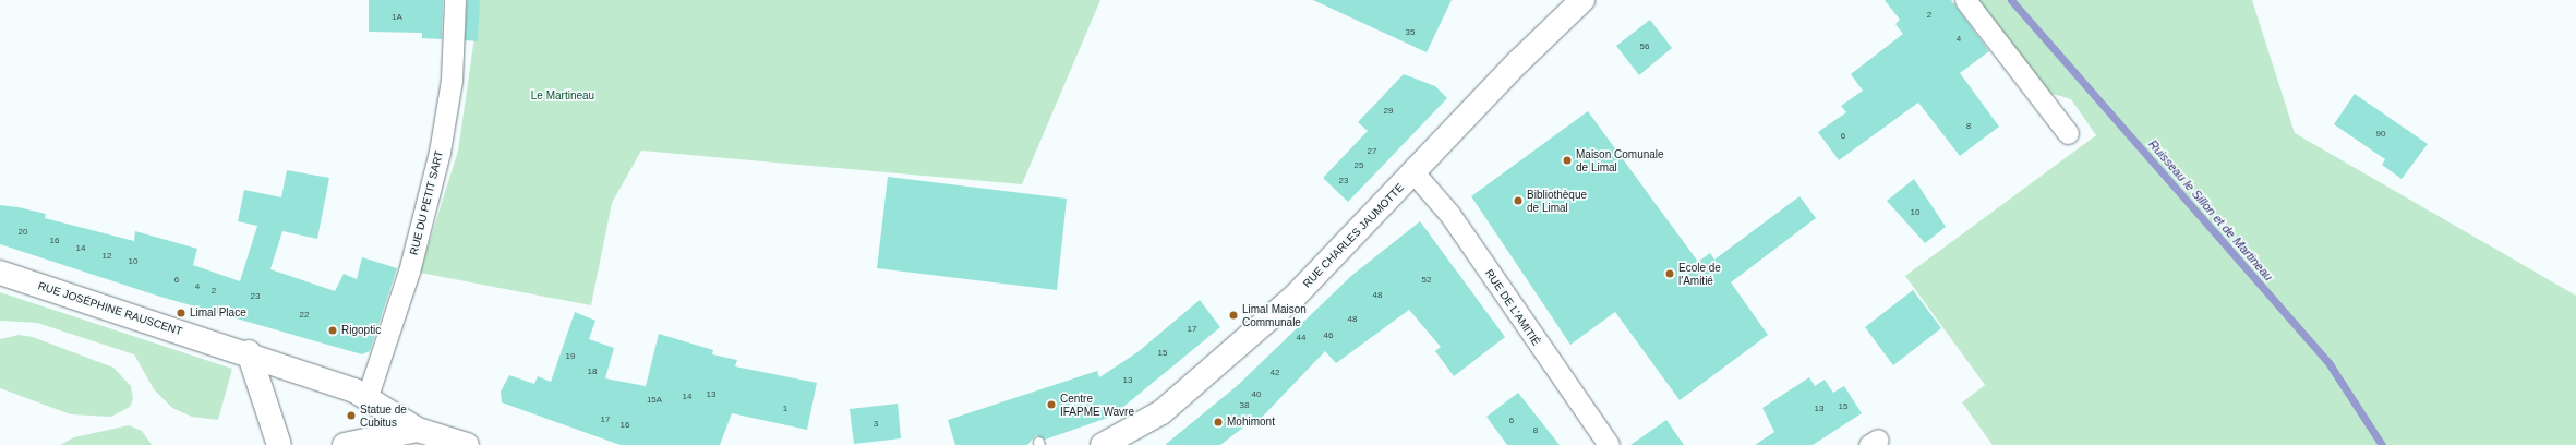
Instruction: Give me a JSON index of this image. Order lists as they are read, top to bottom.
{
  "streets": {
    "main road": ["RUE CHARLES JAUMOTTE", "RUE JOSÉPHINE RAUSCENT"],
    "street": ["RUE DU PETIT SART", "RUE DE L'AMITIÉ"]
  },
  "crossings": [
    ["RUE DU PETIT SART", "RUE JOSÉPHINE RAUSCENT"],
    ["RUE CHARLES JAUMOTTE", "RUE DE L'AMITIÉ"]
  ],
  "water": ["Ruisseau le Sillon et de Martineau"],
  "parks": ["Le Martineau"],
  "places": [
    "Maison Comunale de Limal",
    "Bibliothèque de Limal",
    "Ecole de l'Amitié",
    "Limal Place",
    "Limal Maison Communale",
    "Rigoptic",
    "Centre IFAPME Wavre",
    "Statue de Cubitus",
    "Mohimont"
  ],
  "house_numbers": [
    "2",
    "1A",
    "35",
    "4",
    "56",
    "29",
    "8",
    "90",
    "6",
    "27",
    "25",
    "23",
    "10",
    "20",
    "16",
    "14",
    "12",
    "10",
    "6",
    "52",
    "4",
    "2",
    "48",
    "23",
    "22",
    "48",
    "17",
    "46",
    "44",
    "15",
    "19",
    "18",
    "42",
    "13",
    "13",
    "40",
    "14",
    "15A",
    "38",
    "15",
    "1",
    "13",
    "17",
    "6",
    "3",
    "16",
    "8"
  ]
}
